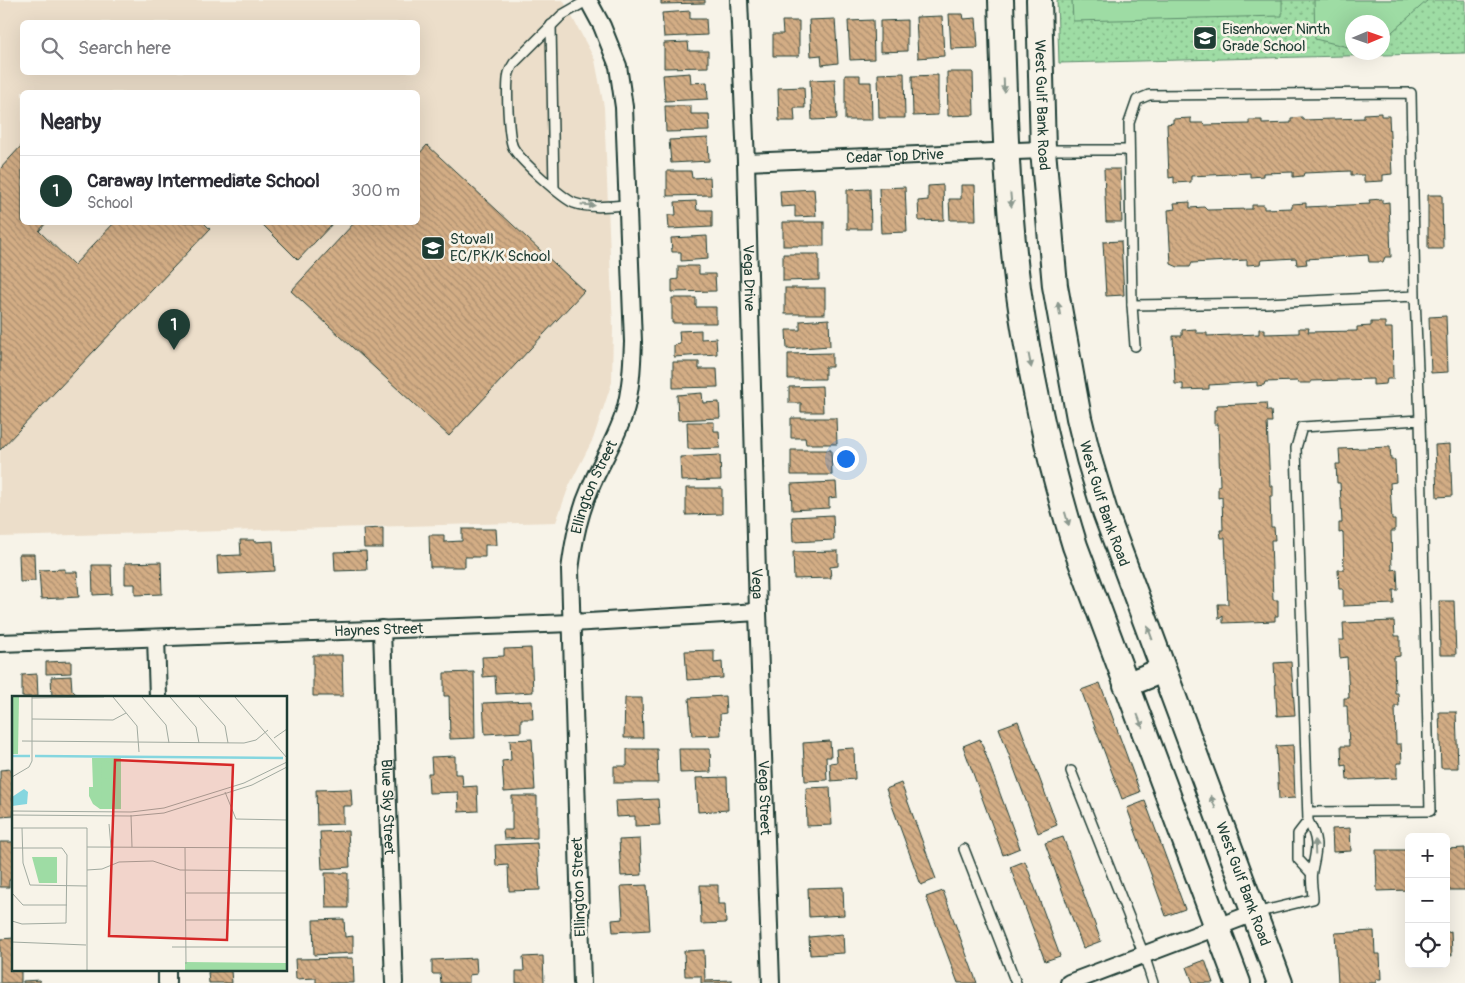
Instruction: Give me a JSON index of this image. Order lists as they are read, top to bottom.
{
  "streets": {
    "main road": ["West Gulf Bank Road"],
    "street": [
      "Cedar Top Drive",
      "Vega Drive",
      "Ellington Street",
      "Vega",
      "Haynes Street",
      "Vega Street",
      "Blue Sky Street"
    ]
  },
  "crossings": [
    ["West Gulf Bank Road", "Cedar Top Drive"],
    ["Cedar Top Drive", "Vega Drive"],
    ["Vega Drive", "Vega"],
    ["Ellington Street", "Haynes Street"],
    ["Vega", "Haynes Street"],
    ["Vega", "Vega Street"],
    ["Haynes Street", "Vega Street"],
    ["Haynes Street", "Blue Sky Street"]
  ],
  "places": {
    "school or university": ["Eisenhower Ninth Grade School", "Stovall EC/PK/K School"]
  },
  "north": "right",
  "page": {
    "search": "Search here",
    "heading": "Nearby",
    "list": [
      {
        "mark": "1",
        "name": "Caraway Intermediate School",
        "note": "School",
        "value": "300 m"
      }
    ],
    "pins": "1",
    "map_buttons": ["+", "−"]
  }
}
